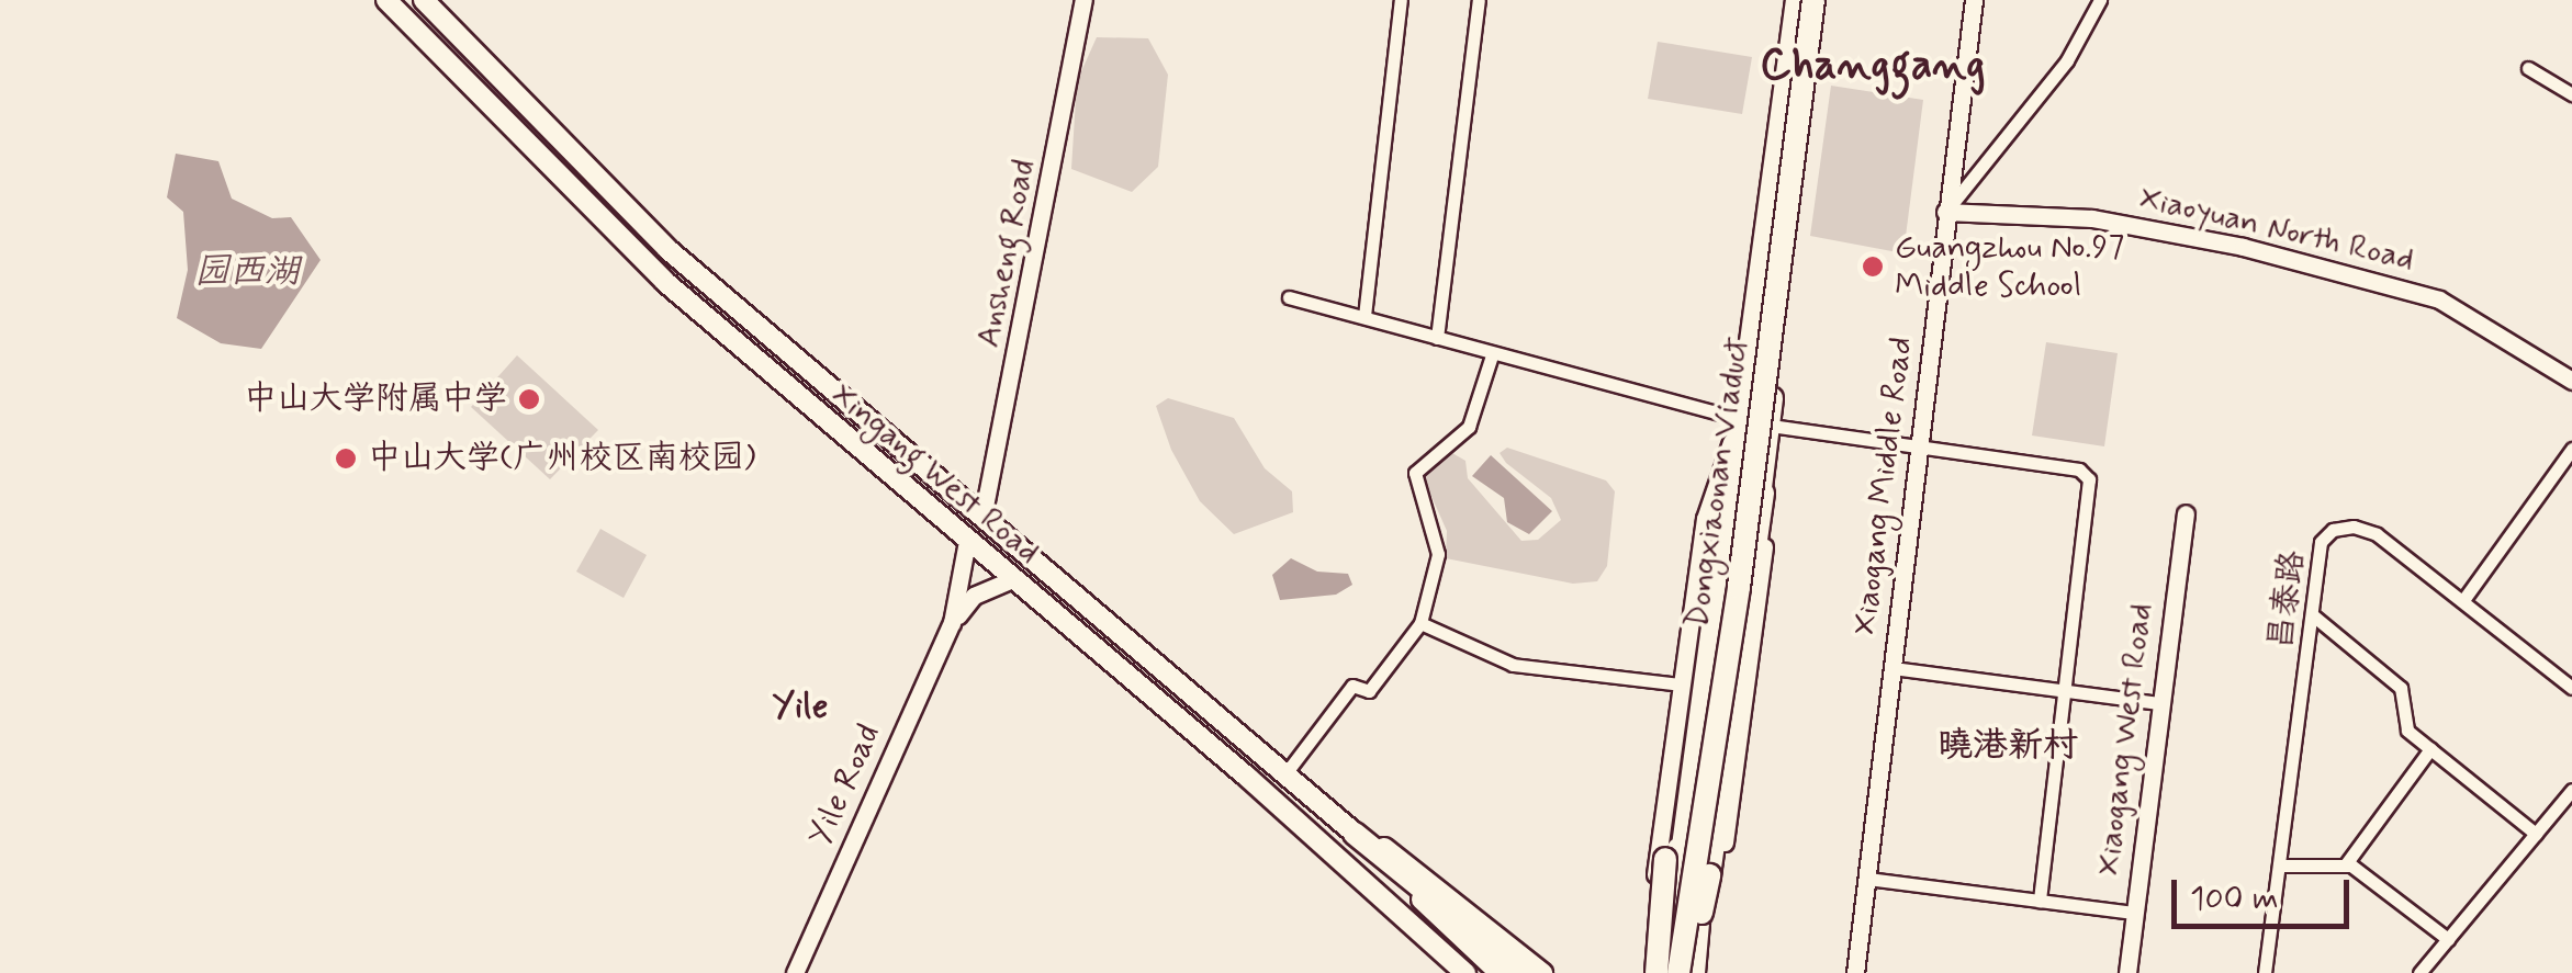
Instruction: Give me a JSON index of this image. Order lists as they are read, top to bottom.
{
  "streets": {
    "highway": ["Dongxiaonan Viaduct"],
    "main road": ["Xingang West Road"],
    "street": [
      "Xiaoyuan North Road",
      "Ansheng Road",
      "Xiaogang Middle Road",
      "昌泰路",
      "Xiaogang West Road",
      "Yile Road"
    ]
  },
  "crossings": [
    ["Xiaoyuan North Road", "Xiaogang Middle Road"],
    ["Ansheng Road", "Xingang West Road"]
  ],
  "districts": ["Changgang", "Yile", "曉港新村"],
  "water": ["园西湖"],
  "places": ["Guangzhou No.97 Middle School", "中山大学附属中学", "中山大学(广州校区南校园)"],
  "scale_bar": "100 m"
}
